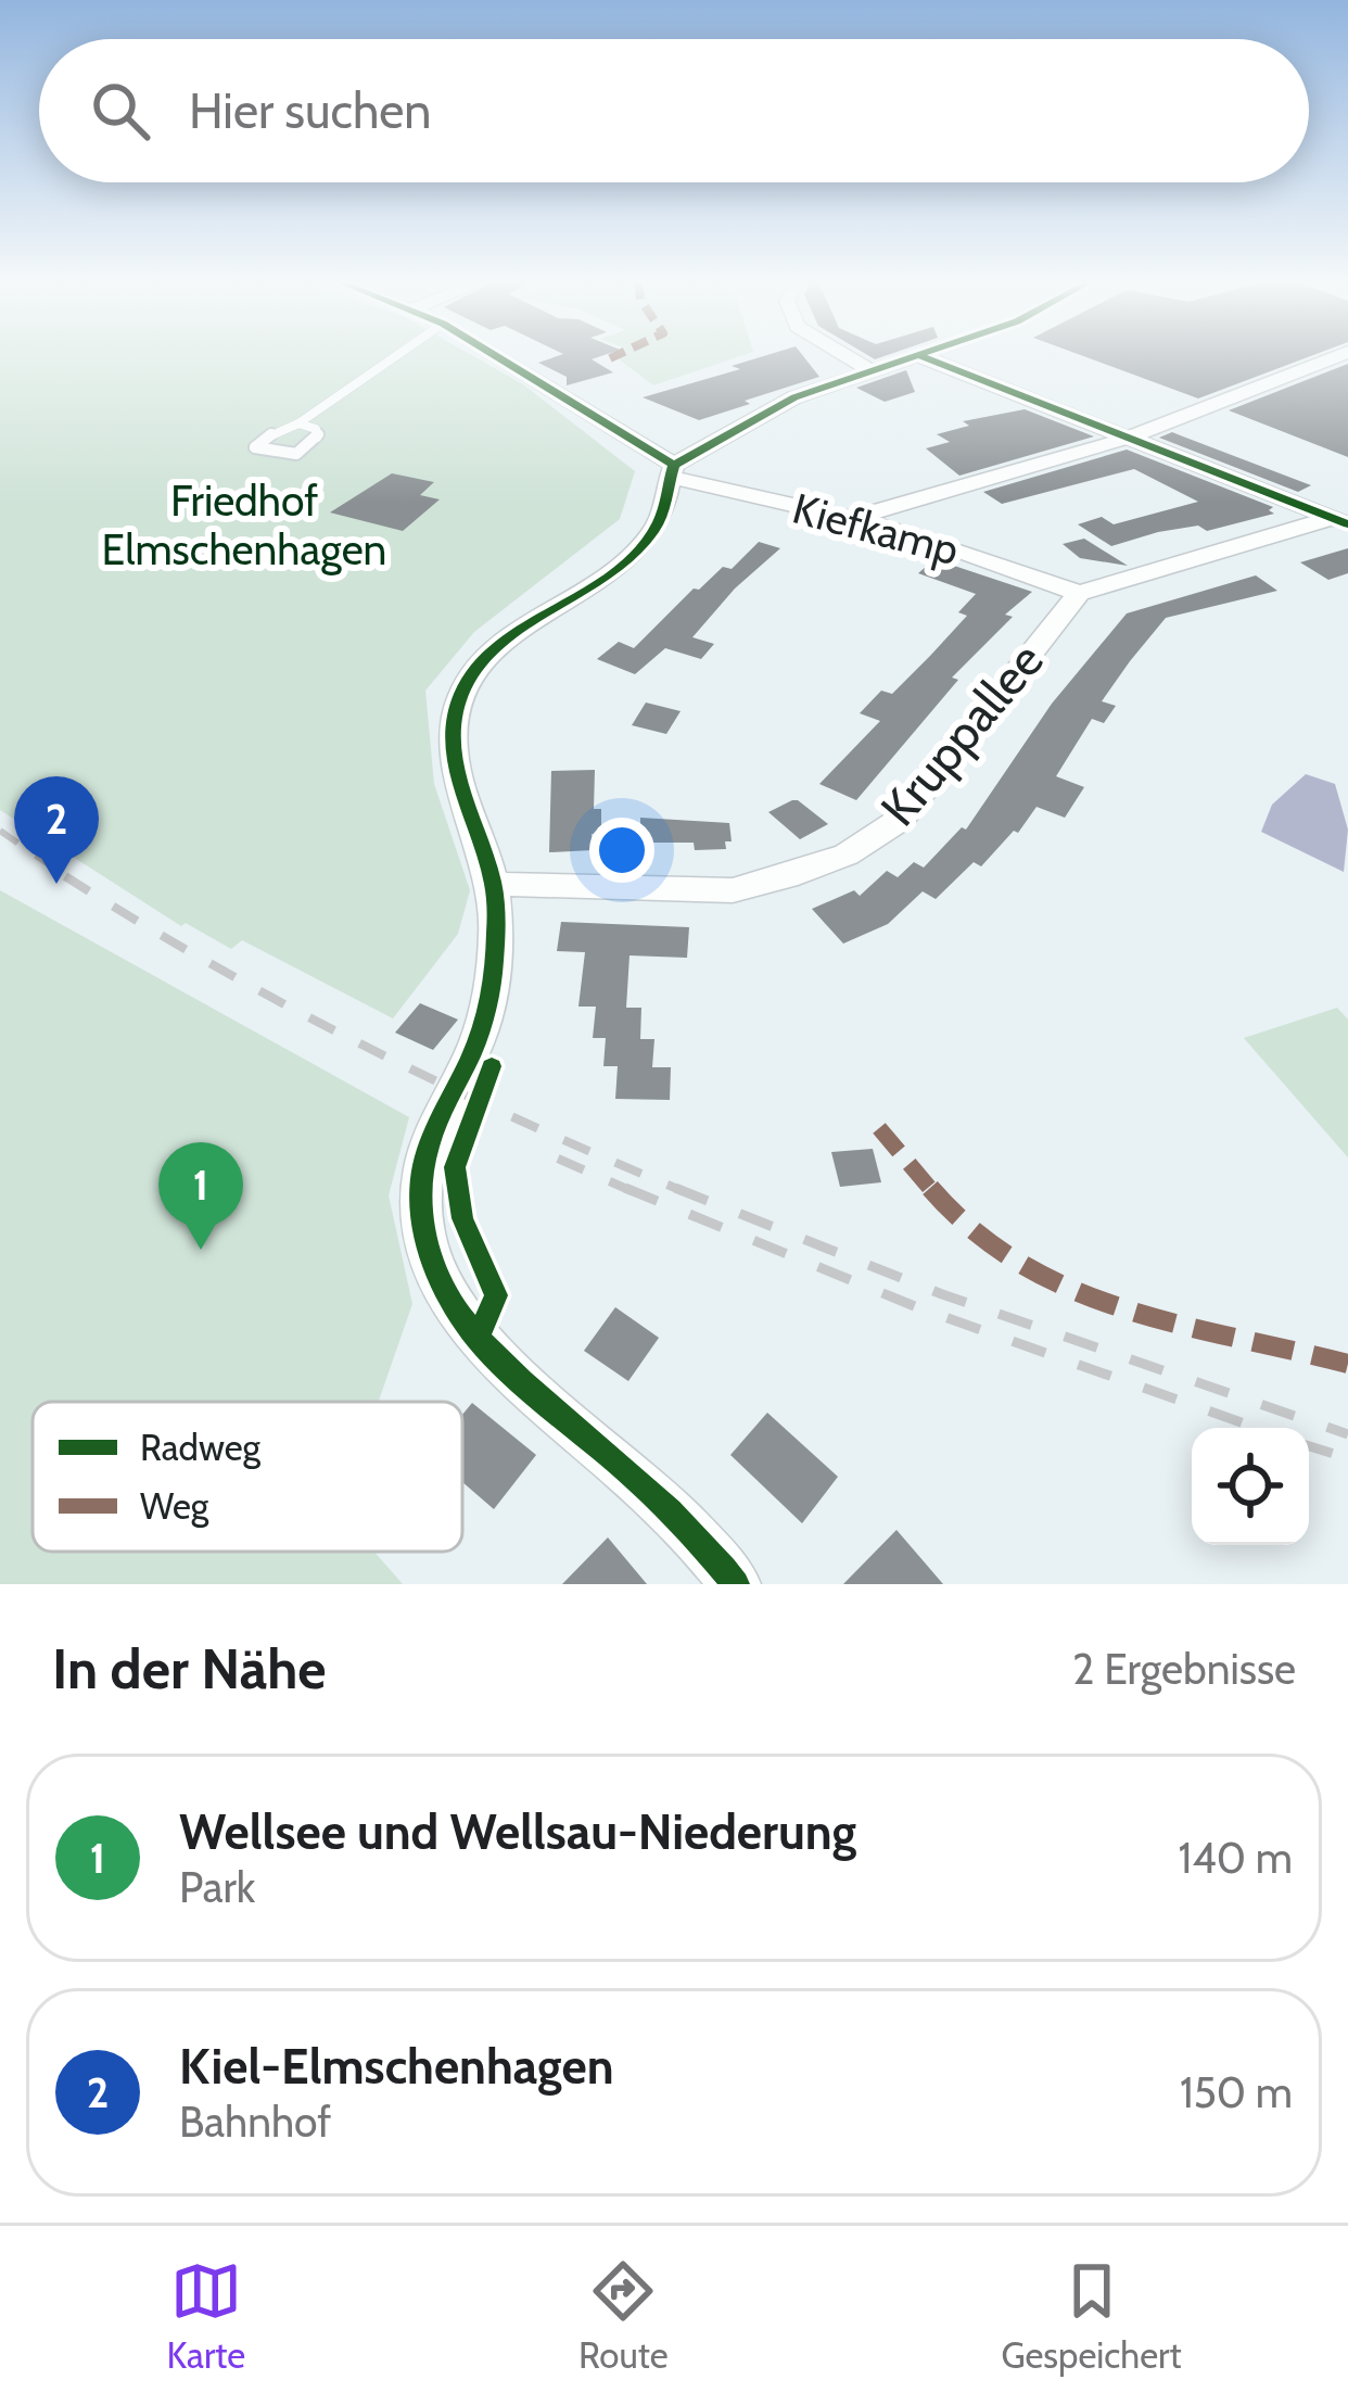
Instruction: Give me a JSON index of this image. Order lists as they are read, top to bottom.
{
  "streets": {
    "street": ["Kiefkamp", "Kruppallee"]
  },
  "crossings": [
    ["Kiefkamp", "Kruppallee"]
  ],
  "parks": ["Friedhof Elmschenhagen"],
  "legend": ["Radweg", "Weg"],
  "page": {
    "search": "Hier suchen",
    "pins": ["2", "1"],
    "heading": ["In der Nähe", "2 Ergebnisse"],
    "list": [
      {
        "mark": "1",
        "name": "Wellsee und Wellsau-Niederung",
        "note": "Park",
        "value": "140 m"
      },
      {
        "mark": "2",
        "name": "Kiel-Elmschenhagen",
        "note": "Bahnhof",
        "value": "150 m"
      }
    ],
    "nav": ["Karte", "Route", "Gespeichert"]
  }
}
